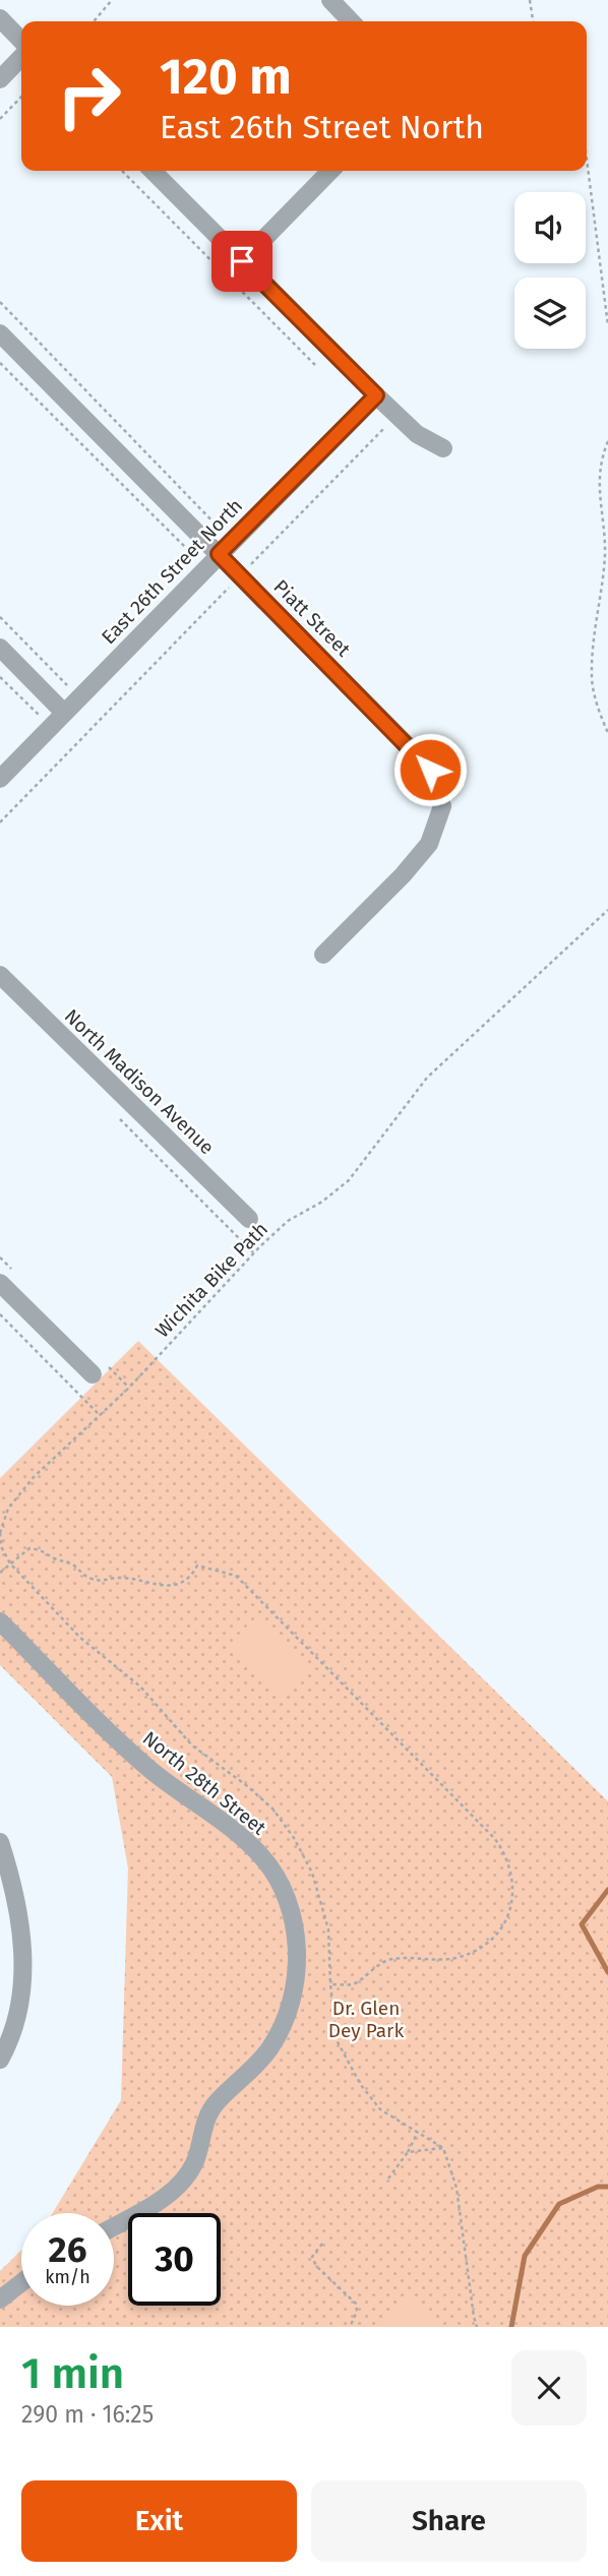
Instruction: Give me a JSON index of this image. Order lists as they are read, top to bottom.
{
  "streets": {
    "street": [
      "East 26th Street North",
      "Piatt Street",
      "North Madison Avenue",
      "North 28th Street"
    ],
    "path": ["Wichita Bike Path"]
  },
  "crossings": [
    ["East 26th Street North", "Piatt Street"]
  ],
  "parks": ["Dr. Glen Dey Park"],
  "page": {
    "turn": ["120 m", "East 26th Street North"],
    "speed": "26 km/h",
    "limit": "30",
    "heading": ["1 min", "290 m · 16:25"],
    "buttons": ["Exit", "Share"]
  }
}
